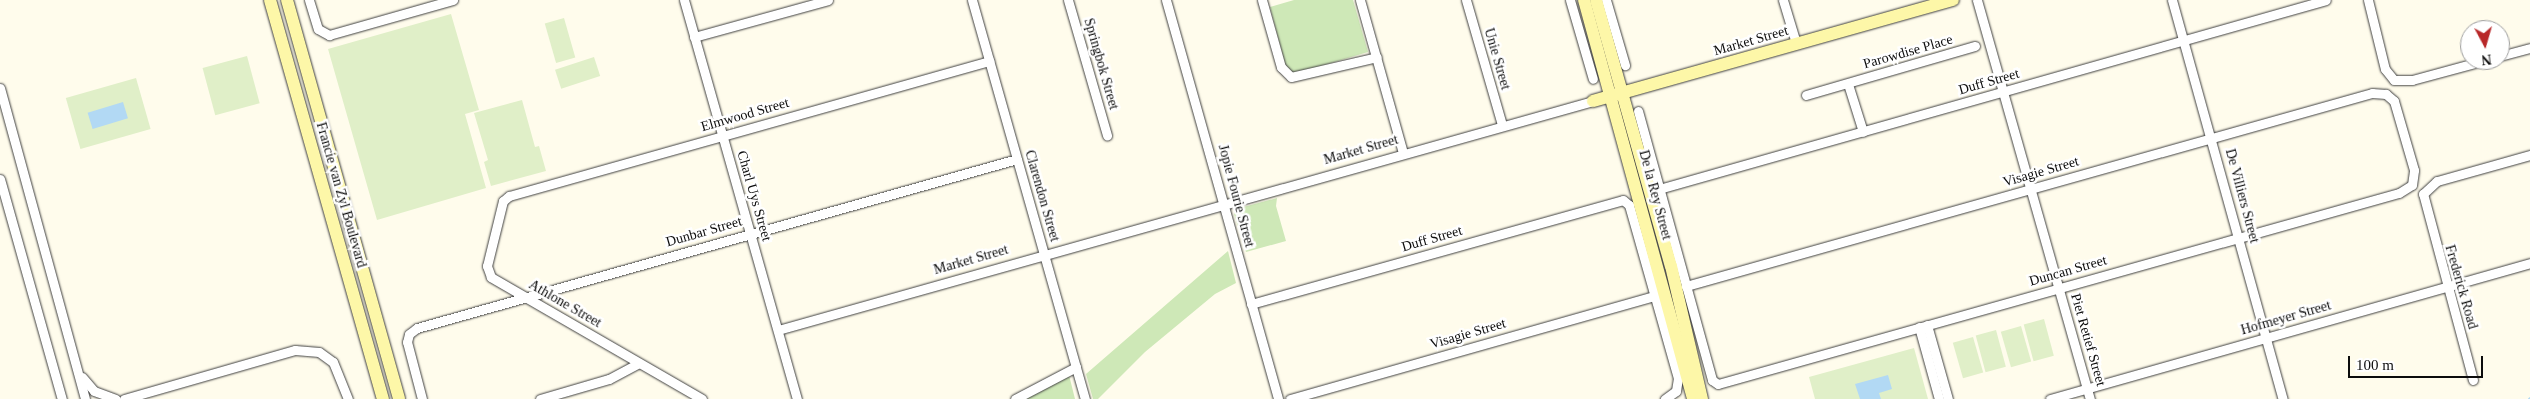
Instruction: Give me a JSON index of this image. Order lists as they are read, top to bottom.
{
  "streets": {
    "main road": ["Market Street", "Francie van Zyl Boulevard", "De la Rey Street"],
    "street": [
      "Parowdise Place",
      "Unie Street",
      "Springbok Street",
      "Duff Street",
      "Elmwood Street",
      "Visagie Street",
      "Charl Uys Street",
      "Clarendon Street",
      "Jopie Fourie Street",
      "De Villiers Street",
      "Dunbar Street",
      "Duncan Street",
      "Frederick Road",
      "Athlone Street",
      "Hofmeyer Street",
      "Piet Retief Street"
    ]
  },
  "crossings": [
    ["Market Street", "Unie Street"],
    ["Market Street", "De la Rey Street"],
    ["Market Street", "Charl Uys Street"],
    ["Market Street", "Clarendon Street"],
    ["Market Street", "Jopie Fourie Street"],
    ["Duff Street", "De la Rey Street"],
    ["Duff Street", "Jopie Fourie Street"],
    ["Duff Street", "De Villiers Street"],
    ["Duff Street", "Piet Retief Street"],
    ["Elmwood Street", "Charl Uys Street"],
    ["Elmwood Street", "Clarendon Street"],
    ["Elmwood Street", "Athlone Street"],
    ["Visagie Street", "De la Rey Street"],
    ["Visagie Street", "De Villiers Street"],
    ["Visagie Street", "Duncan Street"],
    ["Visagie Street", "Piet Retief Street"],
    ["De la Rey Street", "Duncan Street"],
    ["Charl Uys Street", "Dunbar Street"],
    ["Clarendon Street", "Dunbar Street"],
    ["De Villiers Street", "Duncan Street"],
    ["De Villiers Street", "Hofmeyer Street"],
    ["Dunbar Street", "Athlone Street"],
    ["Duncan Street", "Piet Retief Street"],
    ["Frederick Road", "Hofmeyer Street"],
    ["Hofmeyer Street", "Piet Retief Street"]
  ],
  "scale_bar": "100 m",
  "north": "bottom"
}
